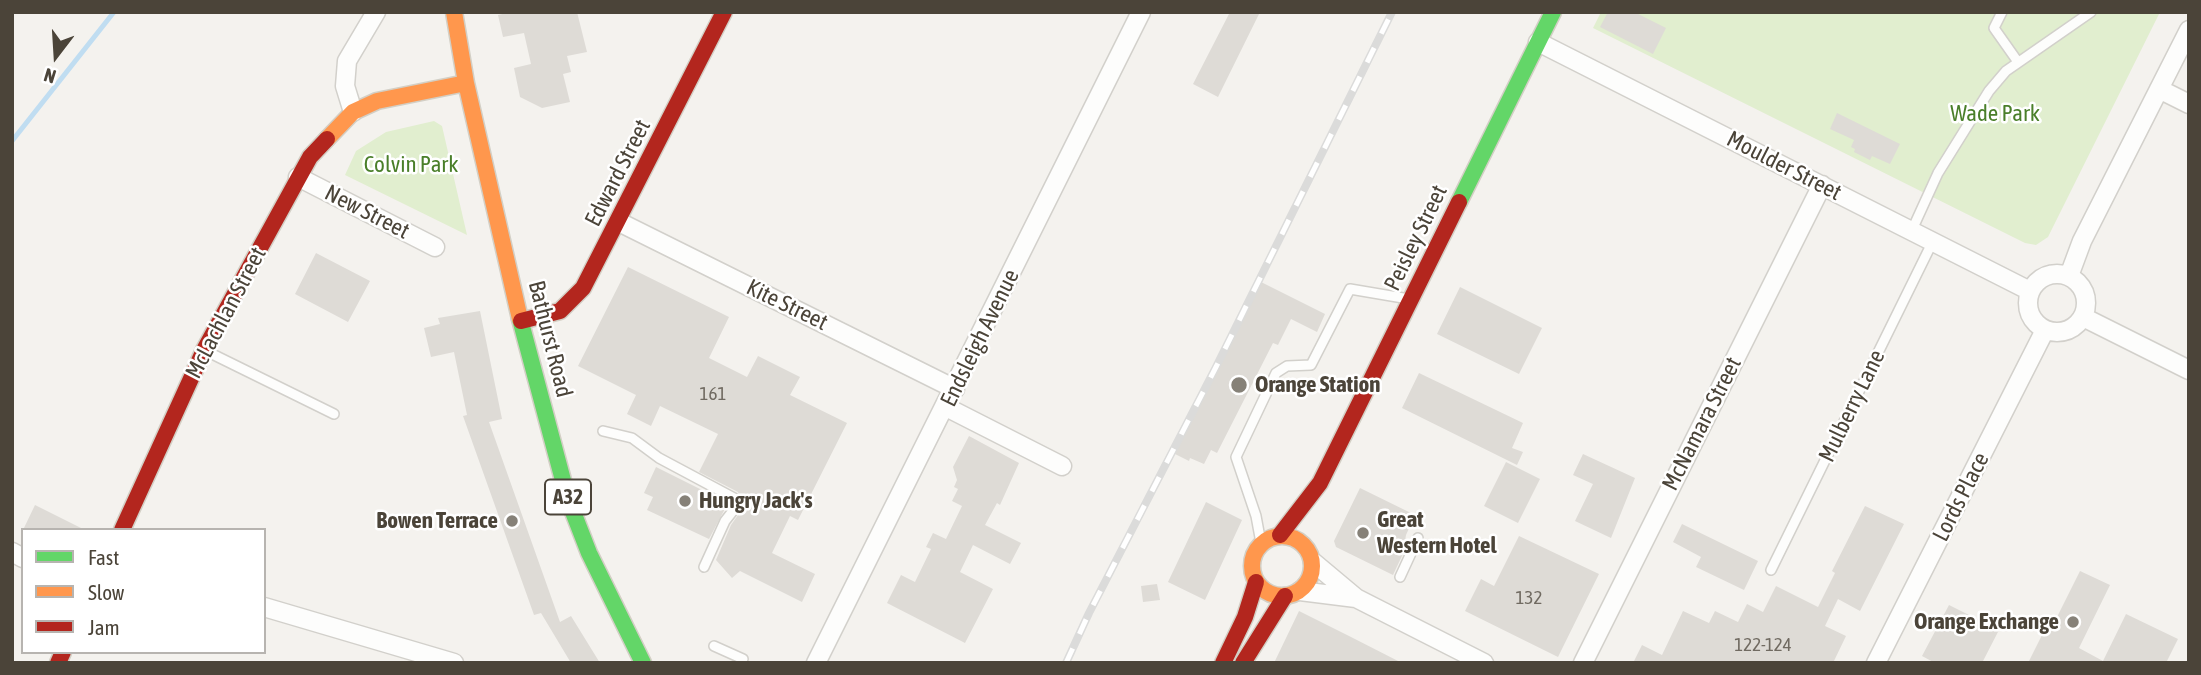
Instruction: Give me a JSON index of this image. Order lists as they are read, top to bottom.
{
  "streets": {
    "main road": [
      "Edward Street",
      "Peisley Street",
      "McLachlan Street",
      "Bathurst Road",
      "A32"
    ],
    "street": [
      "Moulder Street",
      "New Street",
      "Kite Street",
      "Endsleigh Avenue",
      "McNamara Street",
      "Lords Place"
    ],
    "lane": ["Mulberry Lane"]
  },
  "crossings": [
    ["Moulder Street", "Peisley Street"],
    ["Moulder Street", "Mulberry Lane"],
    ["Moulder Street", "McNamara Street"],
    ["Moulder Street", "Lords Place"],
    ["Edward Street", "Kite Street"],
    ["Edward Street", "Bathurst Road"],
    ["New Street", "McLachlan Street"],
    ["Kite Street", "Endsleigh Avenue"],
    ["McLachlan Street", "Bathurst Road"]
  ],
  "parks": ["Wade Park", "Colvin Park"],
  "places": [
    "Orange Station",
    "Hungry Jack's",
    "Bowen Terrace",
    "Great Western Hotel",
    "Orange Exchange"
  ],
  "house_numbers": ["161", "132", "122-124"],
  "legend": ["Fast", "Slow", "Jam"],
  "north": "bottom"
}
